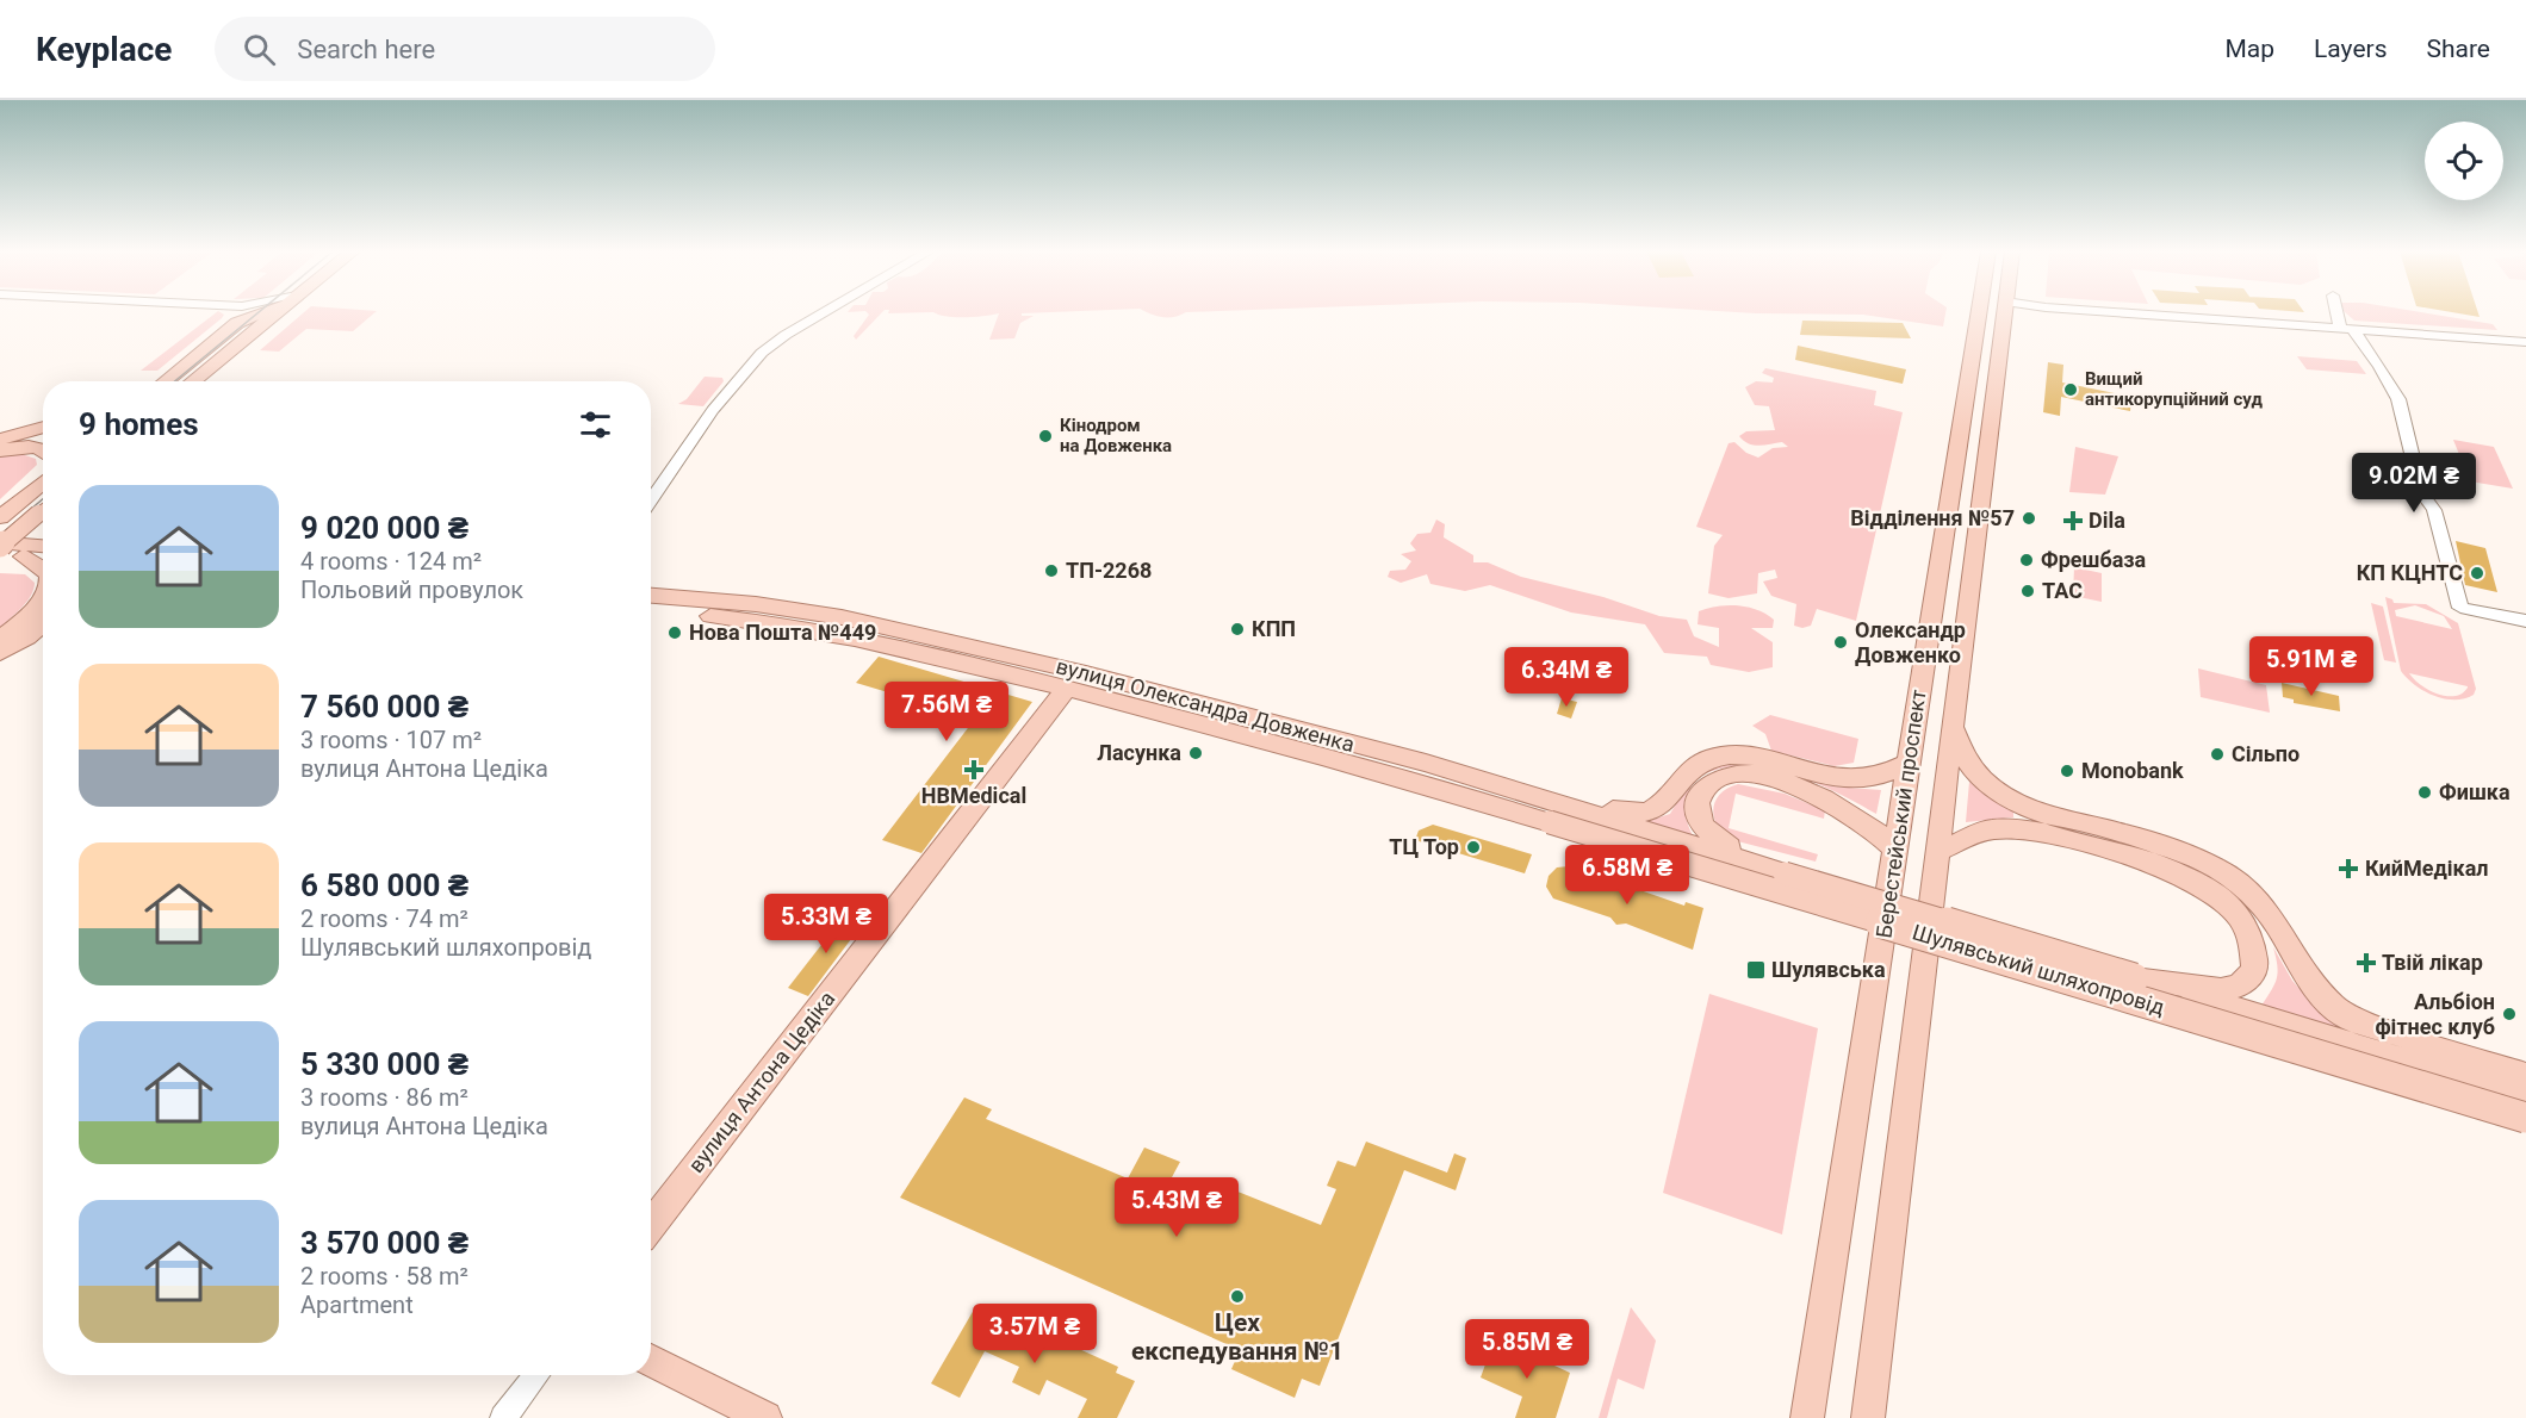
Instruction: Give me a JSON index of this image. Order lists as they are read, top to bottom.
{
  "streets": {
    "main road": [
      "вулиця Олександра Довженка",
      "Берестейський проспект",
      "Шулявський шляхопровід",
      "вулиця Антона Цедіка"
    ]
  },
  "crossings": [
    ["вулиця Олександра Довженка", "Шулявський шляхопровід"],
    ["вулиця Олександра Довженка", "вулиця Антона Цедіка"]
  ],
  "places": {
    "other": [
      "Вищий антикорупційний суд",
      "Кінодром на Довженка",
      "Відділення №57",
      "Фрешбаза",
      "ТП-2268",
      "КП КЦНТС",
      "ТАС",
      "КПП",
      "Нова Пошта №449",
      "Олександр Довженко",
      "Ласунка",
      "Сільпо",
      "Monobank",
      "Фишка",
      "ТЦ Тор",
      "Альбіон фітнес клуб",
      "Цех експедування №1"
    ],
    "health": [
      "Dila",
      "HBMedical",
      "КийМедікал",
      "Твій лікар"
    ],
    "transit": ["Шулявська"]
  },
  "page": {
    "header": "Keyplace",
    "search": "Search here",
    "nav": ["Map", "Layers", "Share"],
    "heading": "9 homes",
    "price": [
      "9.02M ₴",
      "5.91M ₴",
      "6.34M ₴",
      "7.56M ₴",
      "6.58M ₴",
      "5.33M ₴",
      "5.43M ₴",
      "3.57M ₴",
      "5.85M ₴"
    ],
    "list": [
      {
        "name": "9 020 000 ₴",
        "note": "4 rooms · 124 m² · Польовий провулок"
      },
      {
        "name": "7 560 000 ₴",
        "note": "3 rooms · 107 m² · вулиця Антона Цедіка"
      },
      {
        "name": "6 580 000 ₴",
        "note": "2 rooms · 74 m² · Шулявський шляхопровід"
      },
      {
        "name": "5 330 000 ₴",
        "note": "3 rooms · 86 m² · вулиця Антона Цедіка"
      },
      {
        "name": "3 570 000 ₴",
        "note": "2 rooms · 58 m² · Apartment"
      }
    ]
  }
}
